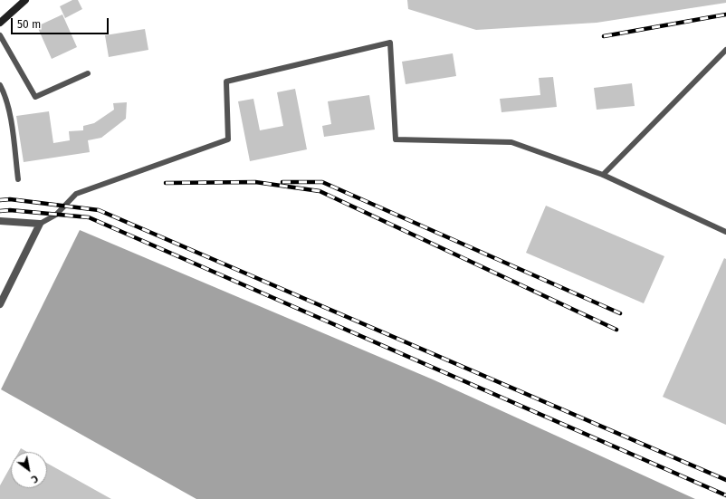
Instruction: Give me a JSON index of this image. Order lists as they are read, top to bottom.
{
  "scale_bar": "50 m",
  "north": "bottom right"
}
